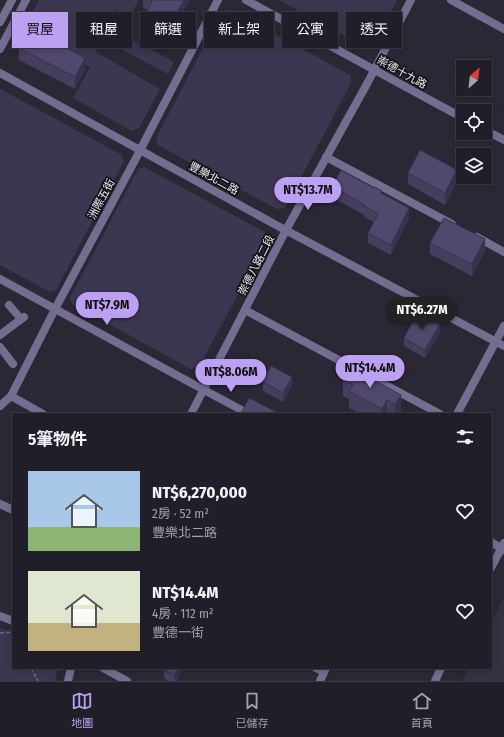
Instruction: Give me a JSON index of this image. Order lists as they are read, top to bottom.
{
  "streets": {
    "street": [
      "崇德十九路",
      "豐樂北二路",
      "洲際五街",
      "崇德八路二段"
    ]
  },
  "crossings": [
    ["崇德十九路", "崇德八路二段"],
    ["豐樂北二路", "洲際五街"],
    ["豐樂北二路", "崇德八路二段"]
  ],
  "north": "top right",
  "page": {
    "chip": [
      "買屋",
      "租屋",
      "篩選",
      "新上架",
      "公寓",
      "透天"
    ],
    "price": [
      "NT$13.7M",
      "NT$7.9M",
      "NT$6.27M",
      "NT$14.4M",
      "NT$8.06M"
    ],
    "heading": "5筆物件",
    "list": [
      {
        "name": "NT$6,270,000",
        "note": "2房 · 52 m² · 豐樂北二路"
      },
      {
        "name": "NT$14.4M",
        "note": "4房 · 112 m² · 豐德一街"
      }
    ],
    "tabs": ["地圖", "已儲存", "首頁"]
  }
}
